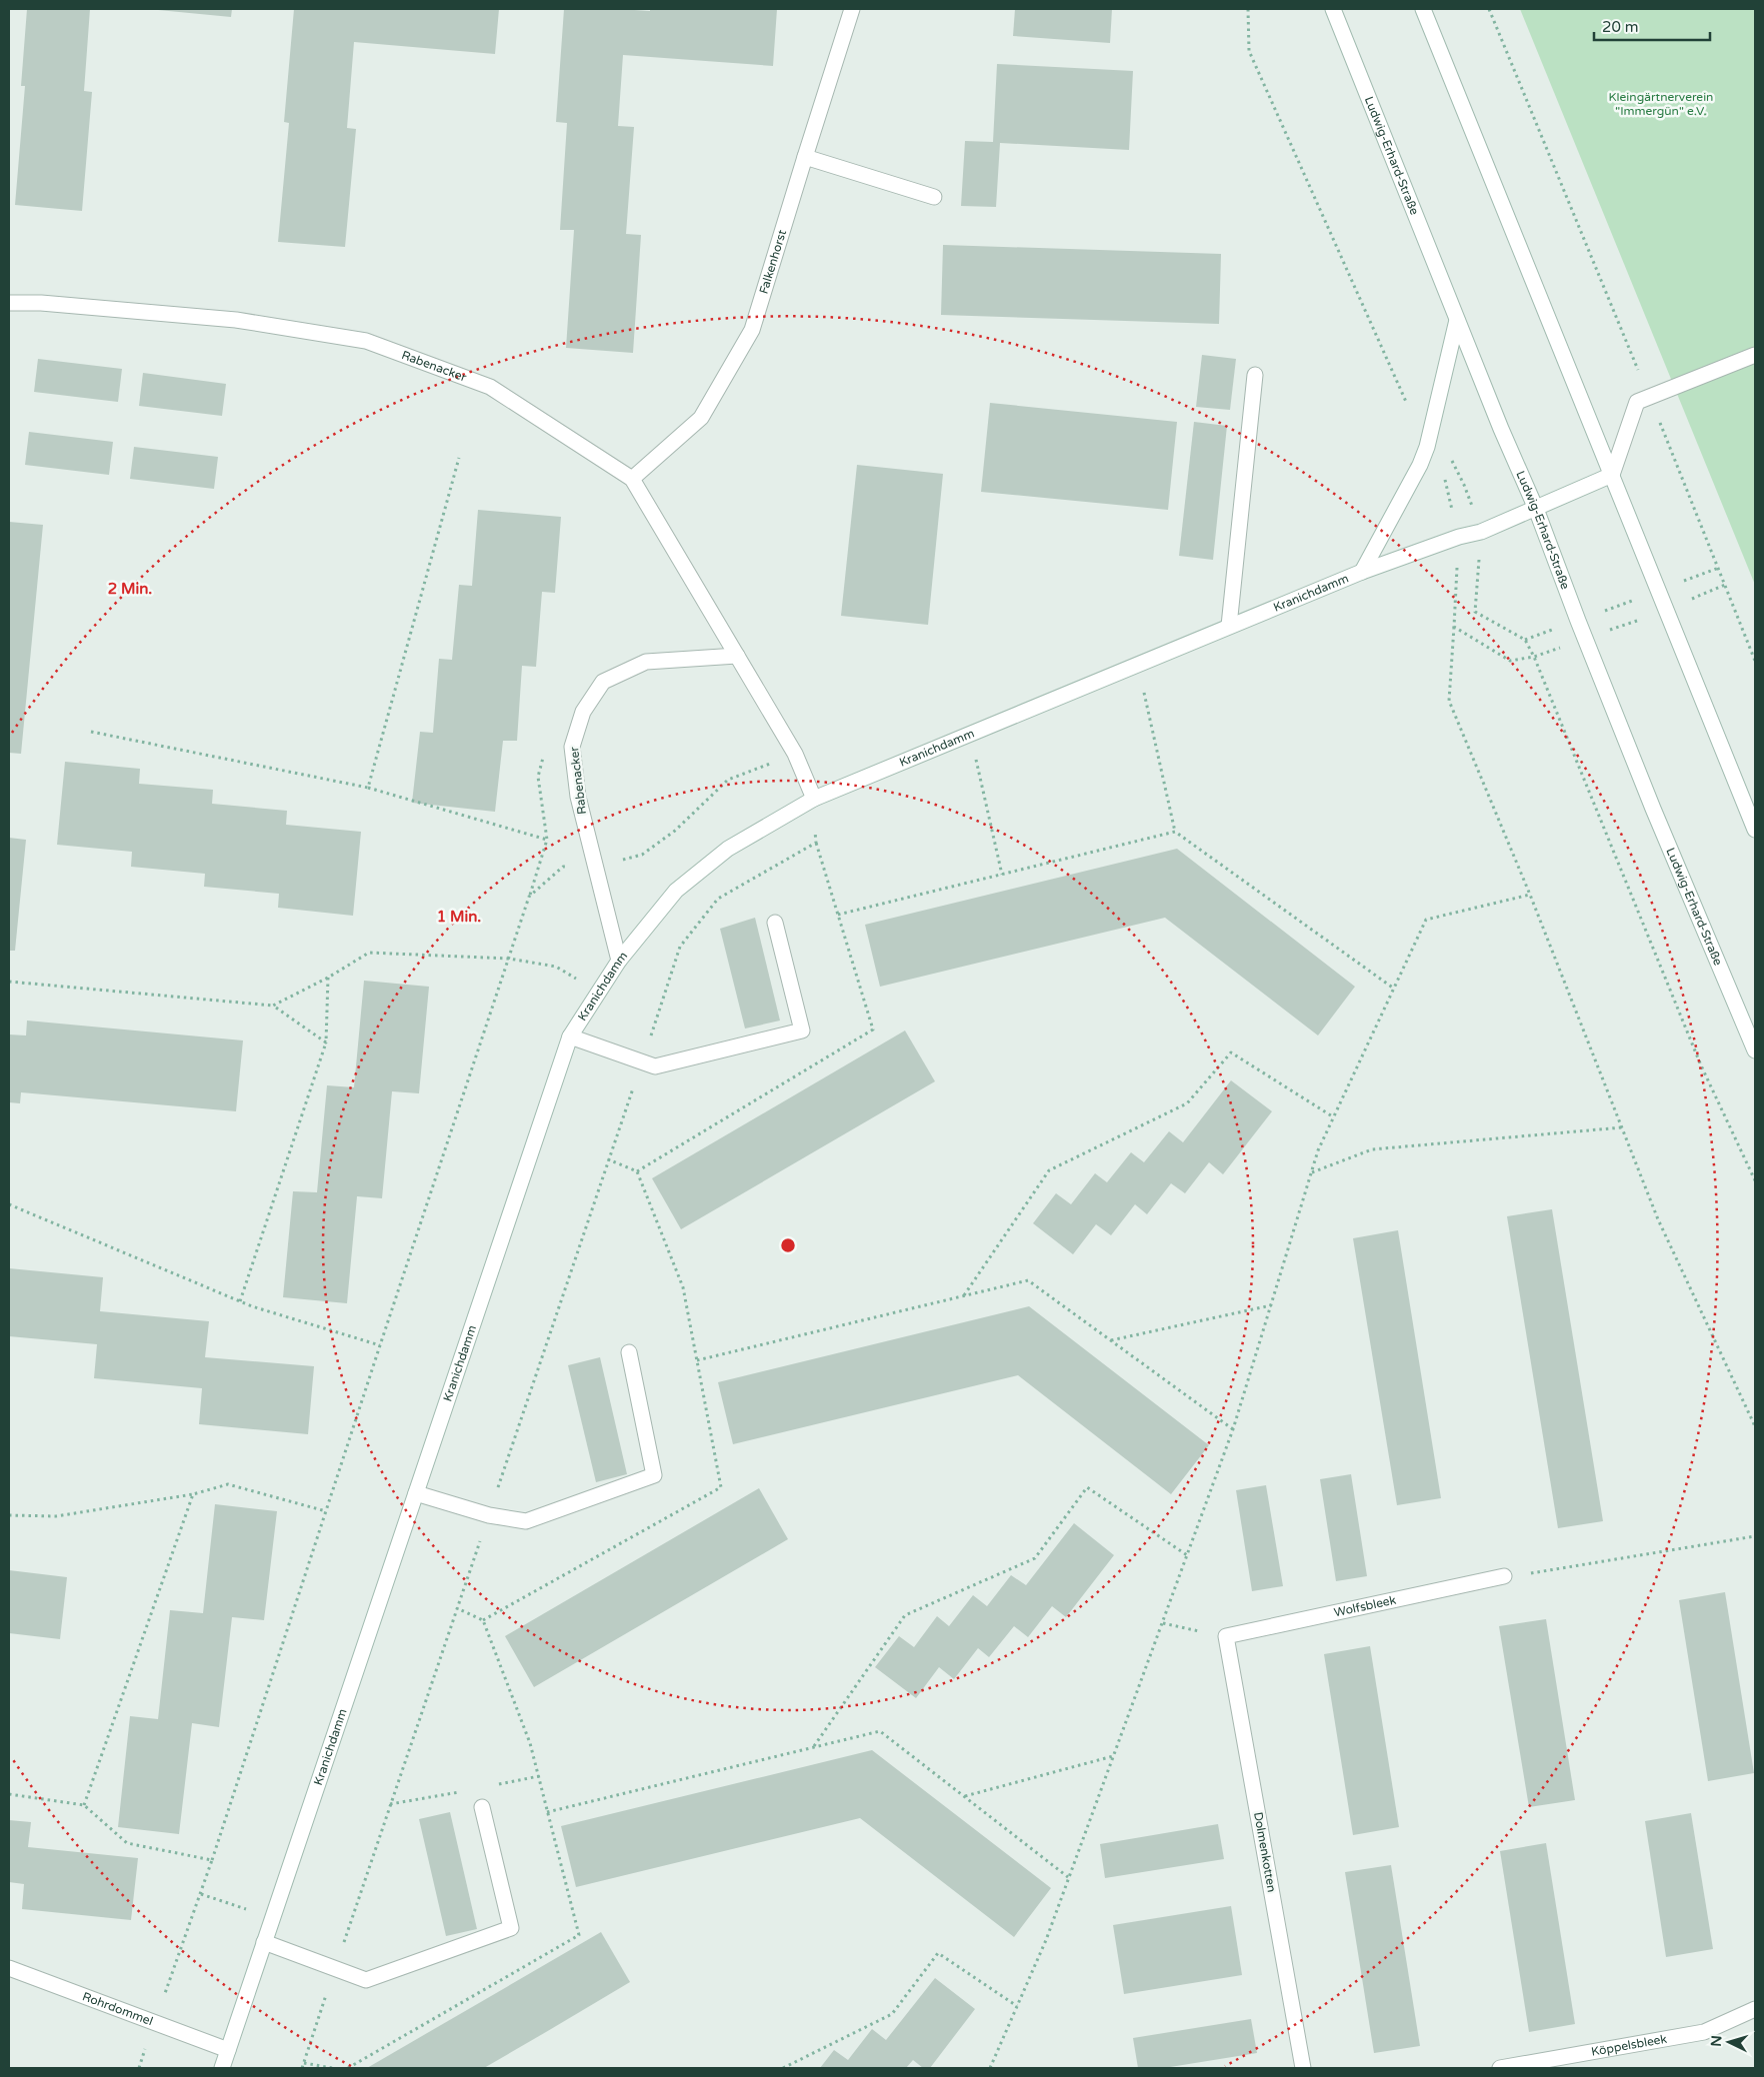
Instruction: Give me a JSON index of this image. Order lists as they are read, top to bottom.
{
  "streets": {
    "street": [
      "Ludwig-Erhard-Straße",
      "Falkenhorst",
      "Rabenacker",
      "Kranichdamm",
      "Wolfsbleek",
      "Dolmenkotten",
      "Rohrdommel",
      "Köppelsbleek"
    ]
  },
  "crossings": [
    ["Ludwig-Erhard-Straße", "Kranichdamm"],
    ["Falkenhorst", "Rabenacker"],
    ["Rabenacker", "Kranichdamm"],
    ["Kranichdamm", "Rohrdommel"],
    ["Wolfsbleek", "Dolmenkotten"]
  ],
  "parks": ["Kleingärtnerverein \"Immergün\" e.V."],
  "scale_bar": "20 m",
  "north": "left",
  "rings": ["2 Min.", "1 Min."]
}
